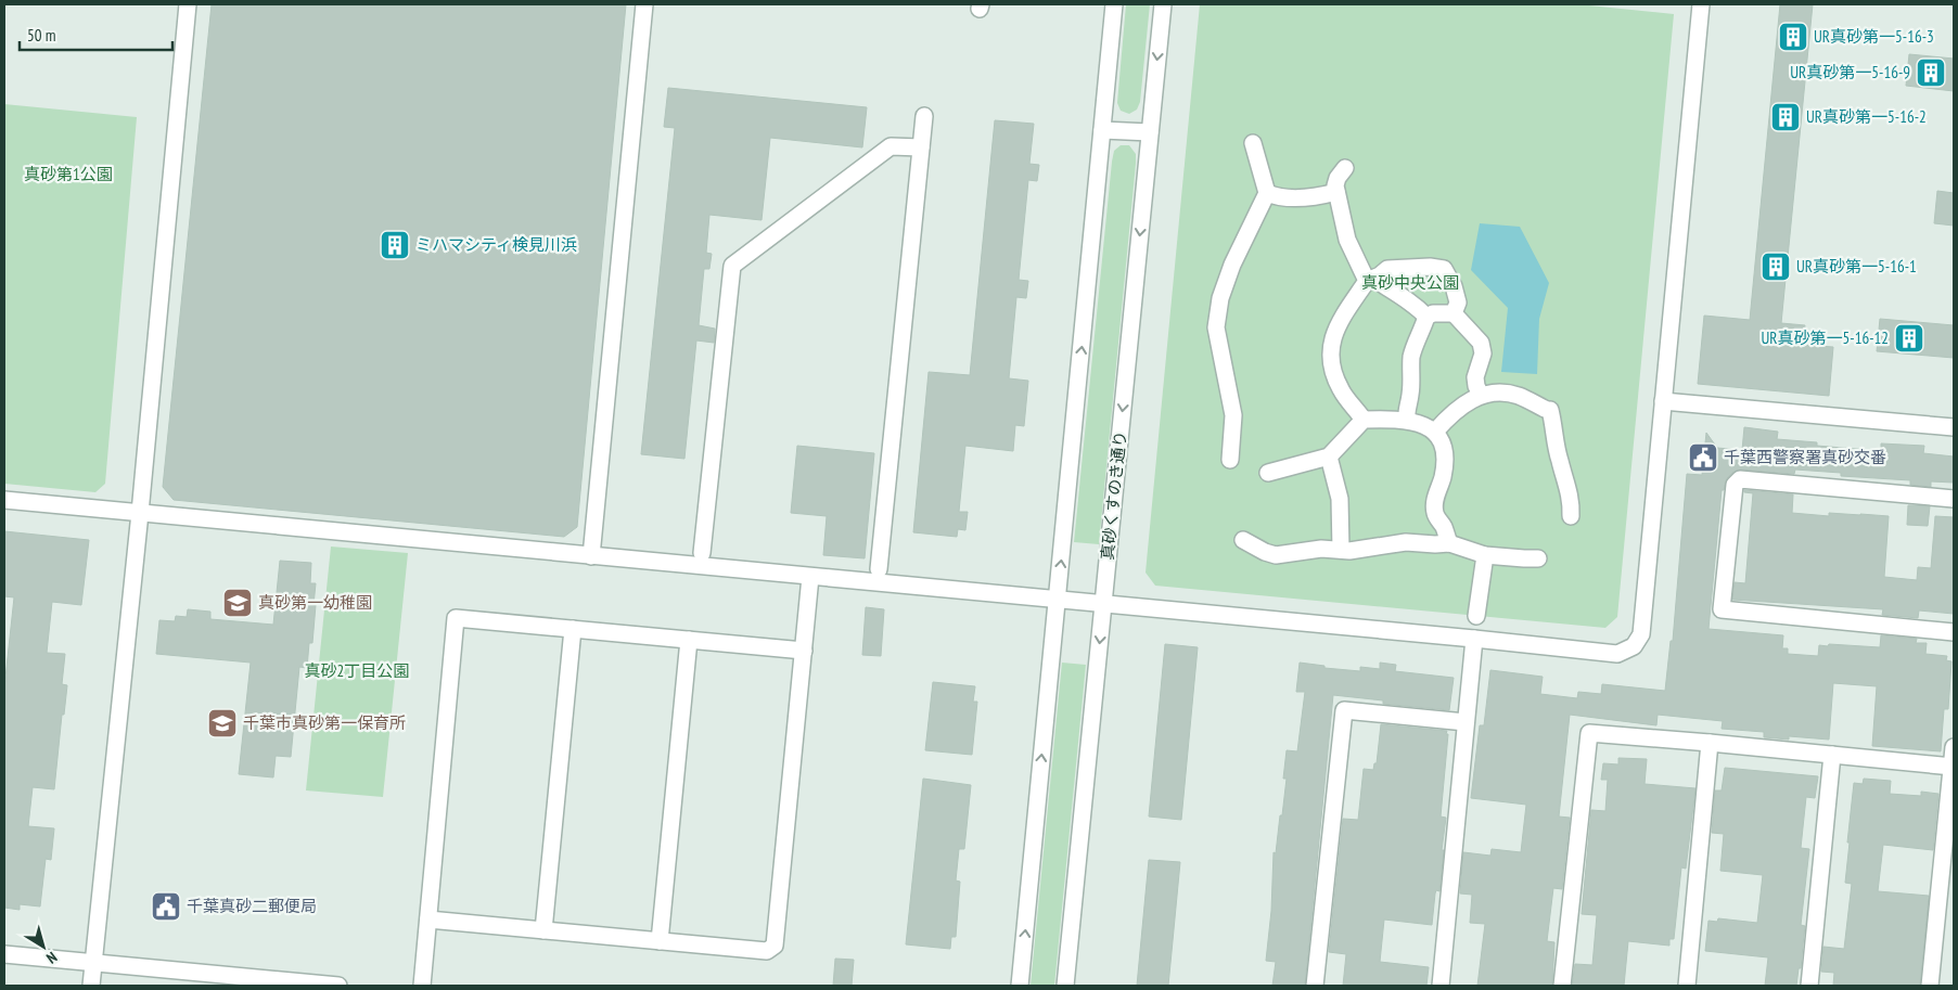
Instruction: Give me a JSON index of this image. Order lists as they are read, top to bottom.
{
  "streets": {
    "street": ["真砂くすのき通り"]
  },
  "parks": ["真砂第1公園", "真砂中央公園", "真砂2丁目公園"],
  "places": {
    "building": [
      "UR真砂第一5-16-3",
      "UR真砂第一5-16-9",
      "UR真砂第一5-16-2",
      "ミハマシティ検見川浜",
      "UR真砂第一5-16-1",
      "UR真砂第一5-16-12"
    ],
    "public building": ["千葉西警察署真砂交番", "千葉真砂二郵便局"],
    "school or university": ["真砂第一幼稚園", "千葉市真砂第一保育所"]
  },
  "scale_bar": "50 m",
  "north": "bottom right"
}
